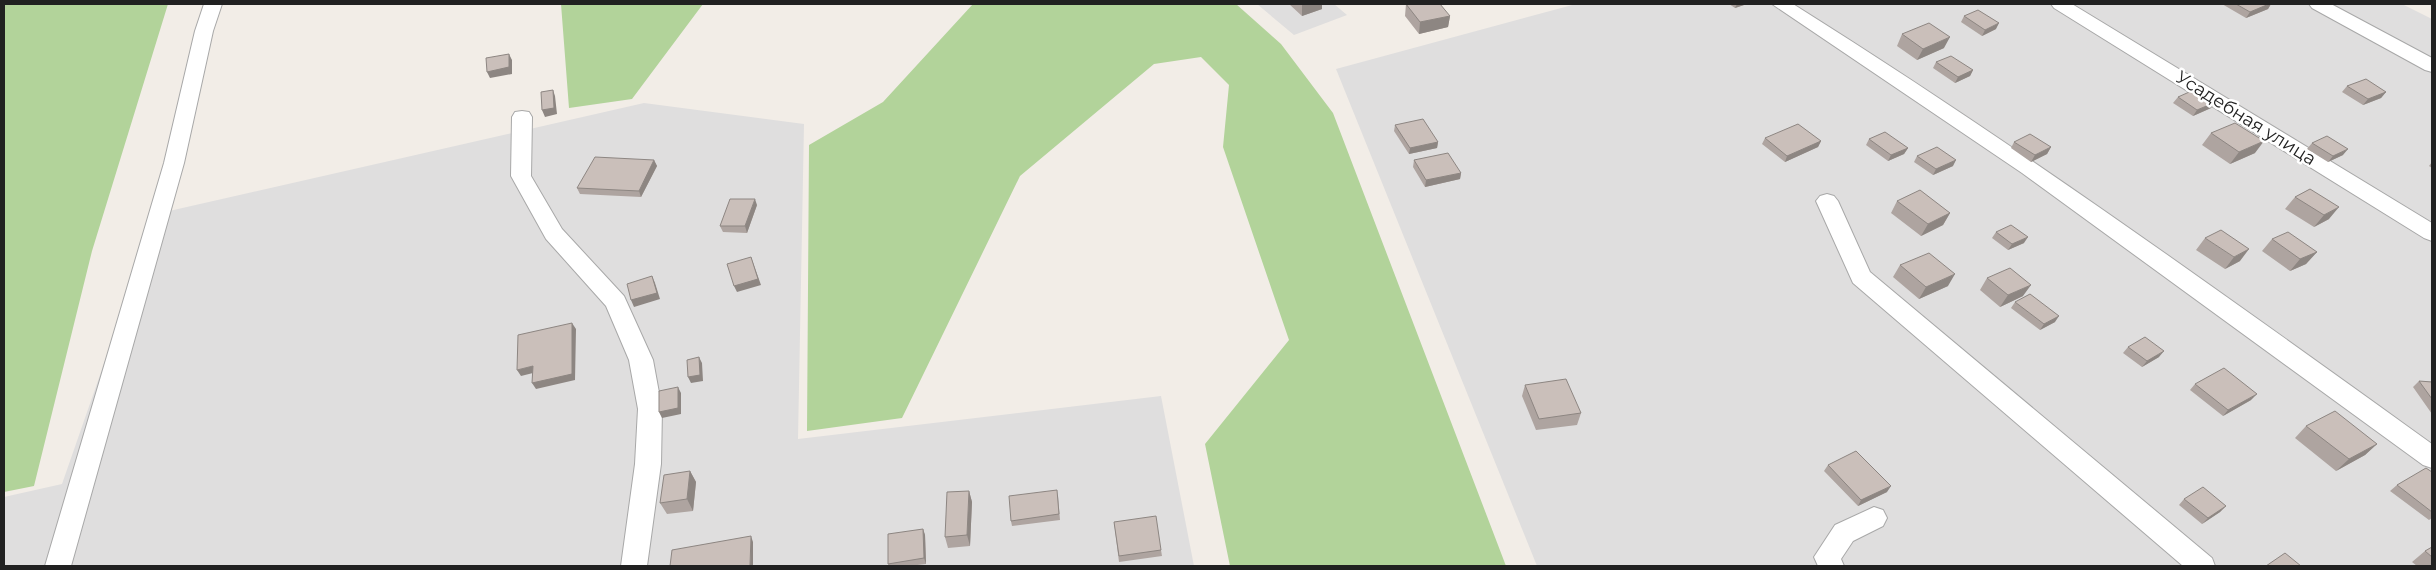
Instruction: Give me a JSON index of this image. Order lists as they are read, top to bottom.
{
  "streets": {
    "street": ["Усадебная улица"]
  }
}
